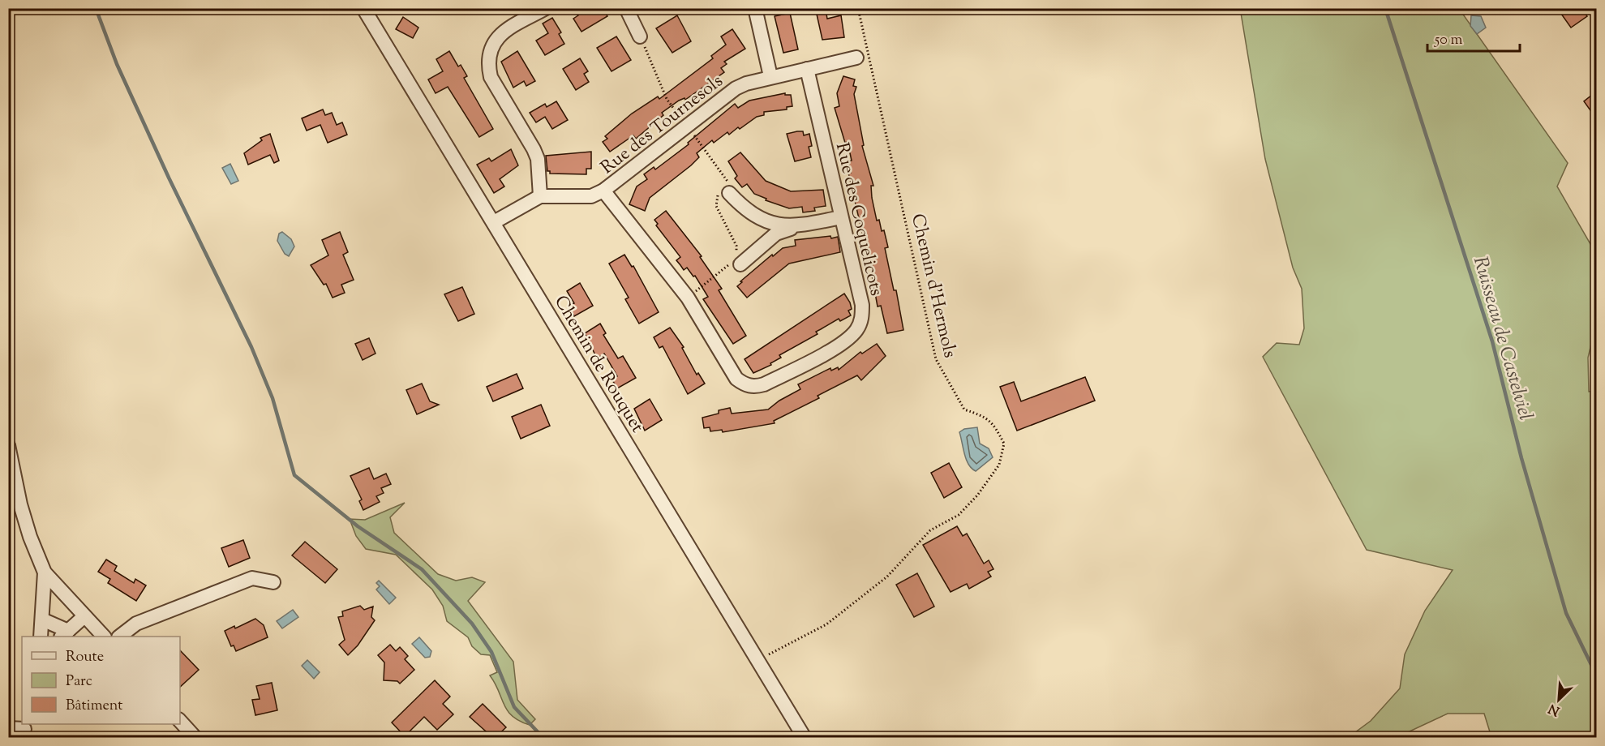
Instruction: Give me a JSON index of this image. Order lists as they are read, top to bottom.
{
  "streets": {
    "street": ["Rue des Tournesols", "Rue des Coquelicots", "Chemin de Rouquet"],
    "path": ["Chemin d'Hermols"]
  },
  "crossings": [
    ["Rue des Tournesols", "Rue des Coquelicots"],
    ["Rue des Tournesols", "Chemin d'Hermols"],
    ["Rue des Tournesols", "Chemin de Rouquet"],
    ["Chemin d'Hermols", "Chemin de Rouquet"]
  ],
  "water": ["Ruisseau de Castelviel"],
  "legend": ["Route", "Parc", "Bâtiment"],
  "scale_bar": "50 m",
  "north": "bottom left"
}
